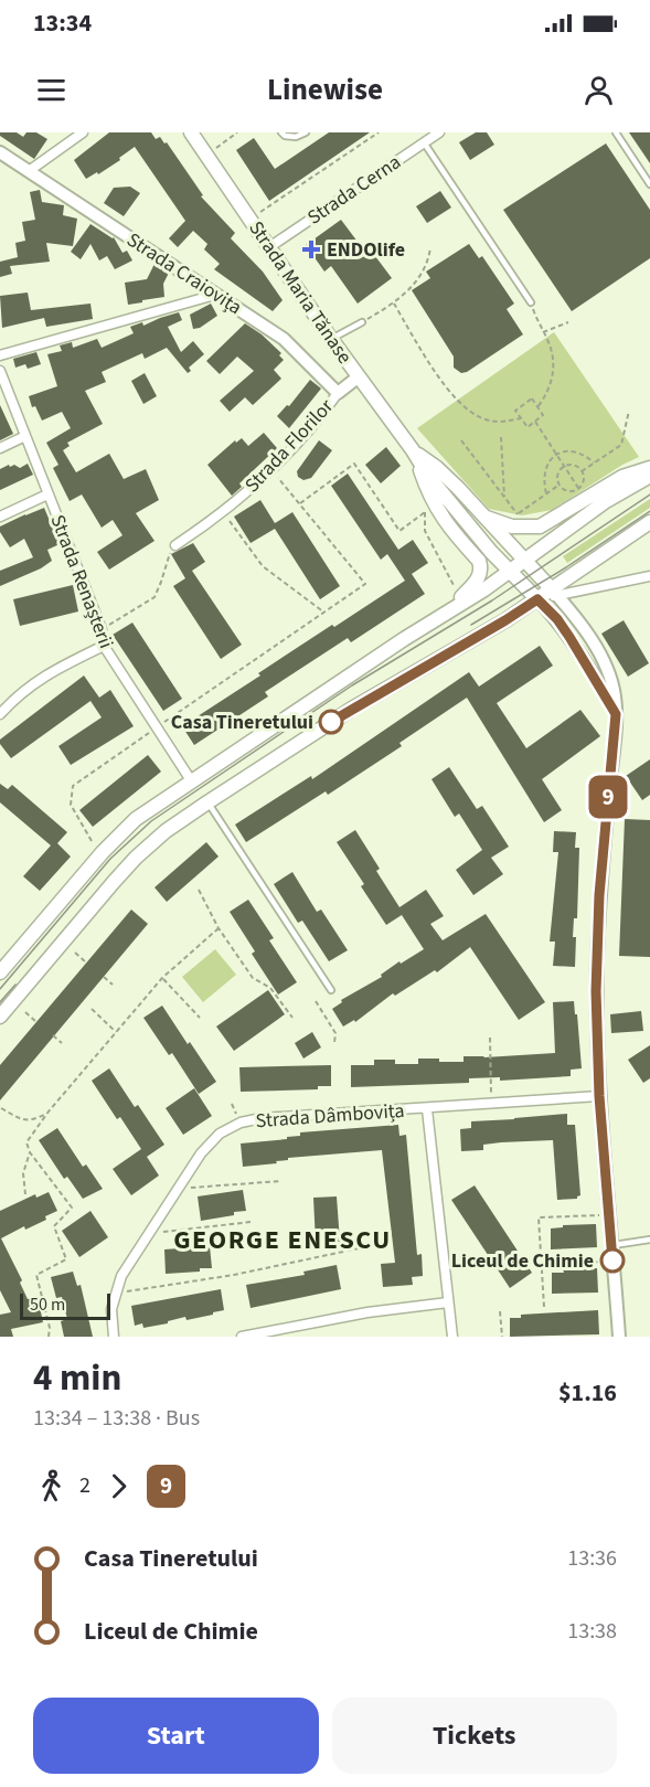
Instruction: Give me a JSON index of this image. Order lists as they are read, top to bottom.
{
  "streets": {
    "main road": ["Strada Maria Tănase"],
    "street": [
      "Strada Cerna",
      "Strada Craiovița",
      "Strada Florilor",
      "Strada Renașterii",
      "Strada Dâmbovița"
    ]
  },
  "crossings": [
    ["Strada Cerna", "Strada Maria Tănase"],
    ["Strada Craiovița", "Strada Florilor"]
  ],
  "districts": ["GEORGE ENESCU"],
  "places": {
    "health": ["ENDOlife"],
    "other": ["Casa Tineretului", "Liceul de Chimie"]
  },
  "lines": ["bus line 9"],
  "scale_bar": "50 m",
  "page": {
    "status": "13:34",
    "header": "Linewise",
    "on_map": "9",
    "scale": "50 m",
    "heading": ["4 min", "13:34 – 13:38 · Bus", "$1.16"],
    "legs": ["2", "9"],
    "list": [
      {
        "name": "Casa Tineretului",
        "value": "13:36"
      },
      {
        "name": "Liceul de Chimie",
        "value": "13:38"
      }
    ],
    "buttons": ["Start", "Tickets"]
  }
}
